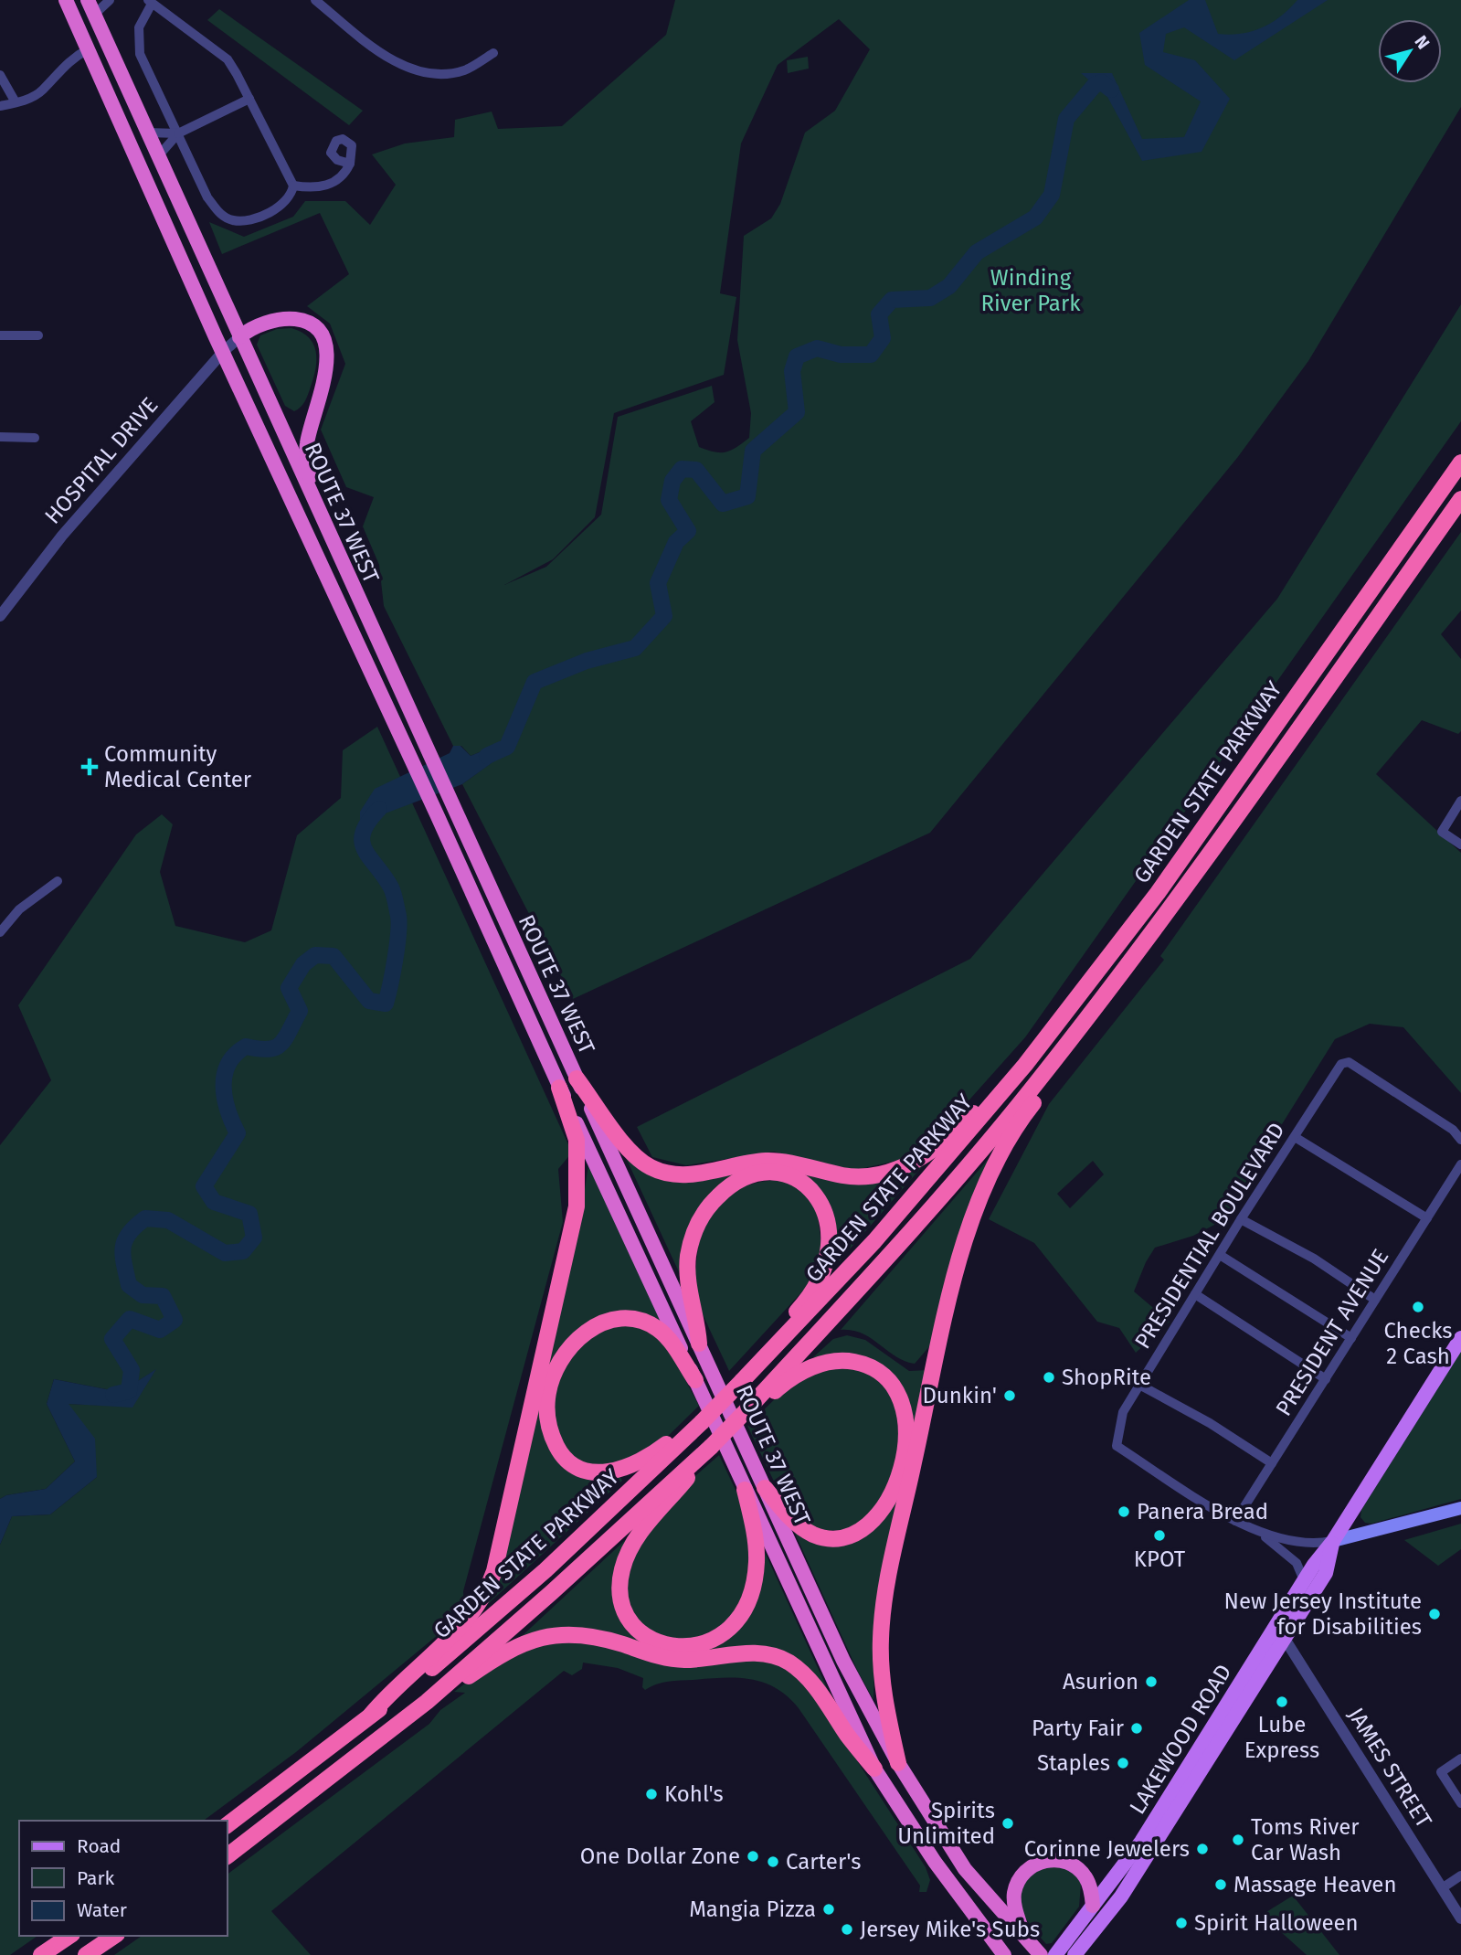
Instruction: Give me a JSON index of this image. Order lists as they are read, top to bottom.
{
  "streets": {
    "highway": ["ROUTE 37 WEST", "GARDEN STATE PARKWAY"],
    "main road": ["LAKEWOOD ROAD"],
    "street": [
      "HOSPITAL DRIVE",
      "PRESIDENTIAL BOULEVARD",
      "PRESIDENT AVENUE",
      "JAMES STREET"
    ]
  },
  "crossings": [
    ["HOSPITAL DRIVE", "ROUTE 37 WEST"],
    ["PRESIDENTIAL BOULEVARD", "PRESIDENT AVENUE"],
    ["PRESIDENTIAL BOULEVARD", "LAKEWOOD ROAD"],
    ["LAKEWOOD ROAD", "JAMES STREET"]
  ],
  "parks": ["Winding River Park"],
  "places": {
    "health": ["Community Medical Center"],
    "other": [
      "Checks 2 Cash",
      "ShopRite",
      "Dunkin'",
      "Panera Bread",
      "KPOT",
      "New Jersey Institute for Disabilities",
      "Asurion",
      "Lube Express",
      "Party Fair",
      "Staples",
      "Kohl's",
      "Spirits Unlimited",
      "Toms River Car Wash",
      "Corinne Jewelers",
      "One Dollar Zone",
      "Carter's",
      "Massage Heaven",
      "Mangia Pizza",
      "Spirit Halloween",
      "Jersey Mike's Subs"
    ]
  },
  "legend": ["Road", "Park", "Water"],
  "north": "top right"
}
